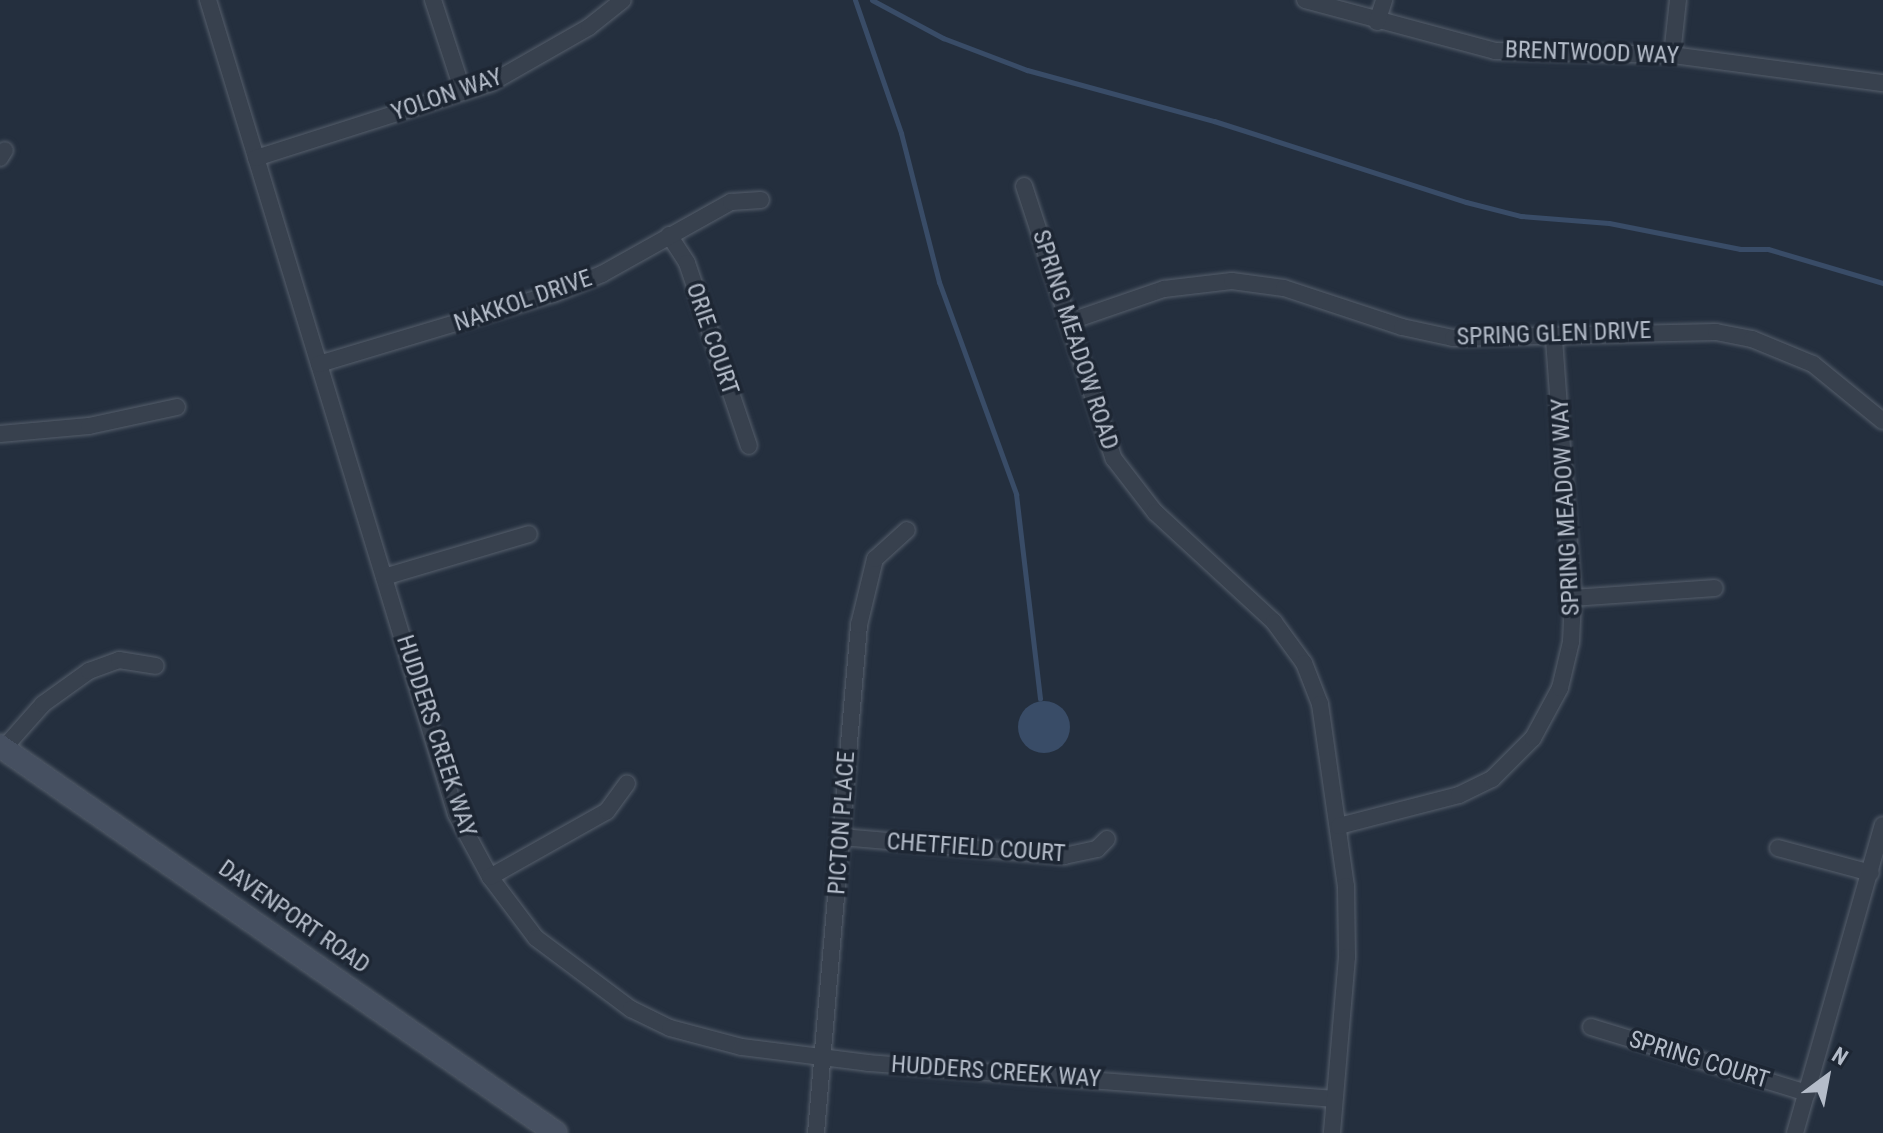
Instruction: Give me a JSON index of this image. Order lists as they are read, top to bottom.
{
  "streets": {
    "street": [
      "BRENTWOOD WAY",
      "YOLON WAY",
      "NAKKOL DRIVE",
      "SPRING GLEN DRIVE",
      "ORIE COURT",
      "SPRING MEADOW ROAD",
      "SPRING MEADOW WAY",
      "HUDDERS CREEK WAY",
      "PICTON PLACE",
      "CHETFIELD COURT",
      "DAVENPORT ROAD",
      "SPRING COURT"
    ]
  },
  "crossings": [
    ["YOLON WAY", "HUDDERS CREEK WAY"],
    ["NAKKOL DRIVE", "ORIE COURT"],
    ["NAKKOL DRIVE", "HUDDERS CREEK WAY"],
    ["SPRING GLEN DRIVE", "SPRING MEADOW ROAD"],
    ["SPRING GLEN DRIVE", "SPRING MEADOW WAY"],
    ["SPRING MEADOW ROAD", "SPRING MEADOW WAY"],
    ["SPRING MEADOW ROAD", "HUDDERS CREEK WAY"],
    ["HUDDERS CREEK WAY", "PICTON PLACE"],
    ["PICTON PLACE", "CHETFIELD COURT"]
  ],
  "north": "top right"
}
